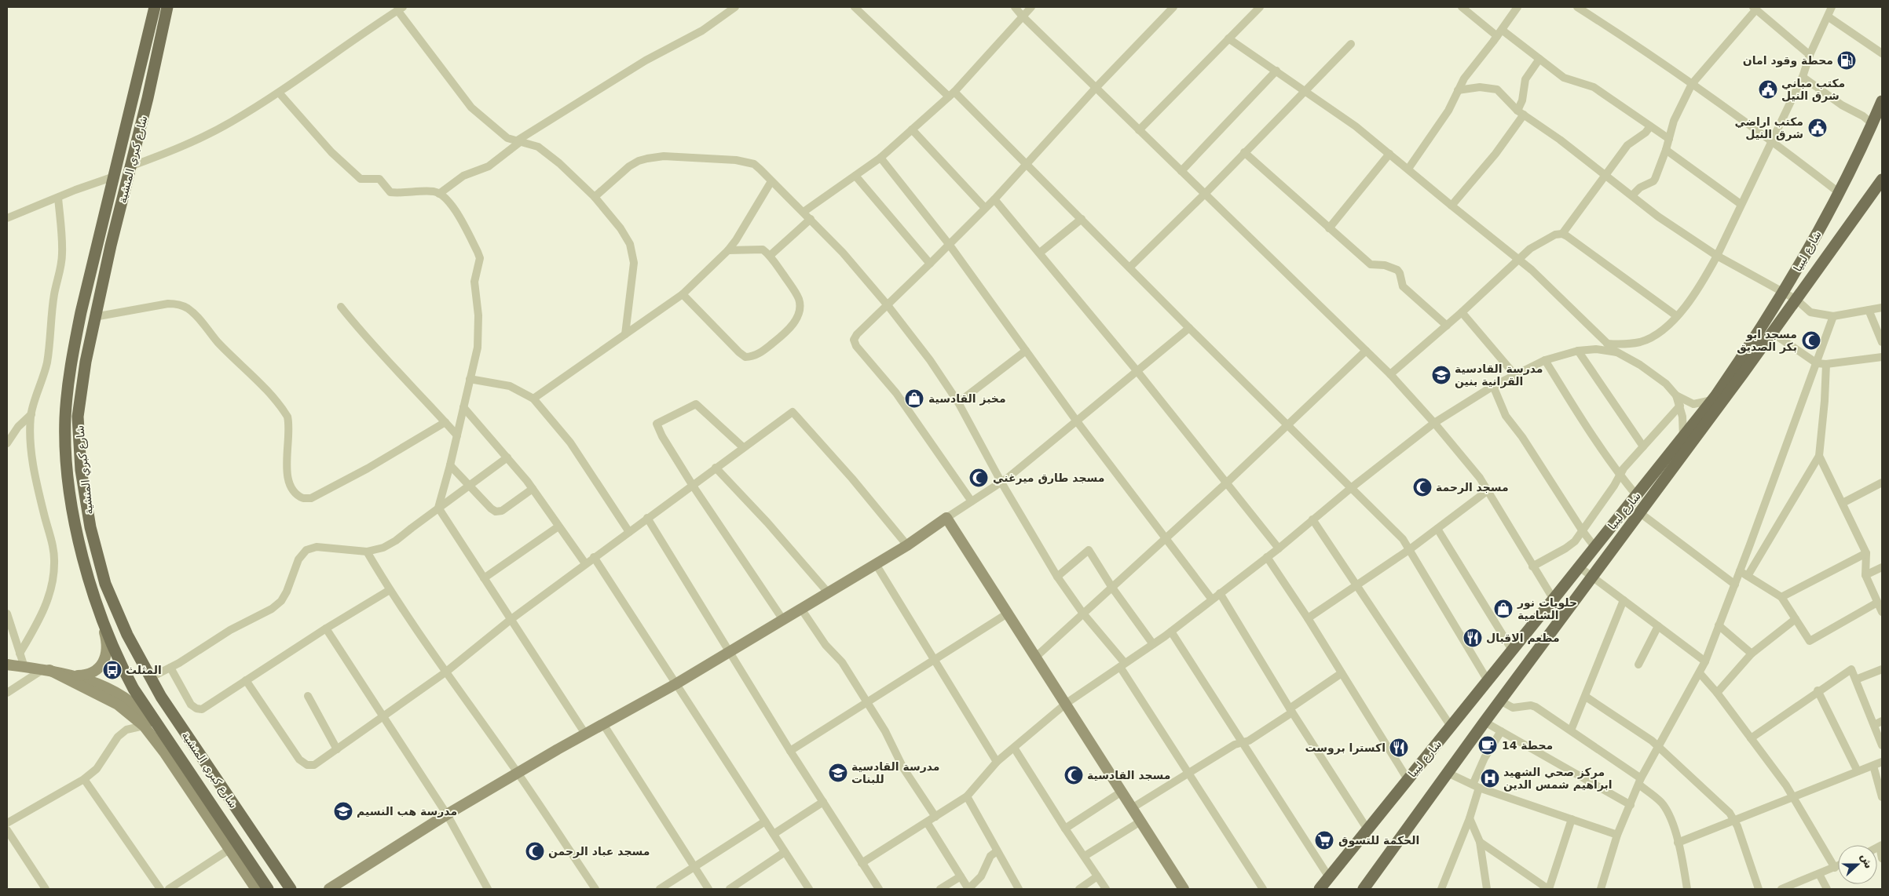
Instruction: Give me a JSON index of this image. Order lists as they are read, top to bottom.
{
  "streets": {
    "main road": ["شارع كبري المنشية", "شارع ليبيا"]
  },
  "places": {
    "fuel station": ["محطة وقود امان"],
    "public building": ["مكتب مباني شرق النيل", "مكتب اراضي شرق النيل"],
    "mosque": [
      "مسجد ابو بكر الصديق",
      "مسجد طارق ميرغني",
      "مسجد الرحمة",
      "مسجد القادسية",
      "مسجد عباد الرحمن"
    ],
    "school or university": ["مدرسة القادسية القرانية بنين", "مدرسة القادسية للبنات", "مدرسة هب النسيم"],
    "shop": ["مخبز القادسية", "حلويات نور الشامية"],
    "restaurant": ["مظعم الاقبال", "اكسترا بروست"],
    "bus stop": ["المثلث"],
    "cafe": ["محطة 14"],
    "hospital": ["مركز صحي الشهيد ابراهيم شمس الدين"],
    "supermarket": ["الحكمة للتسوق"]
  },
  "north": "right"
}
